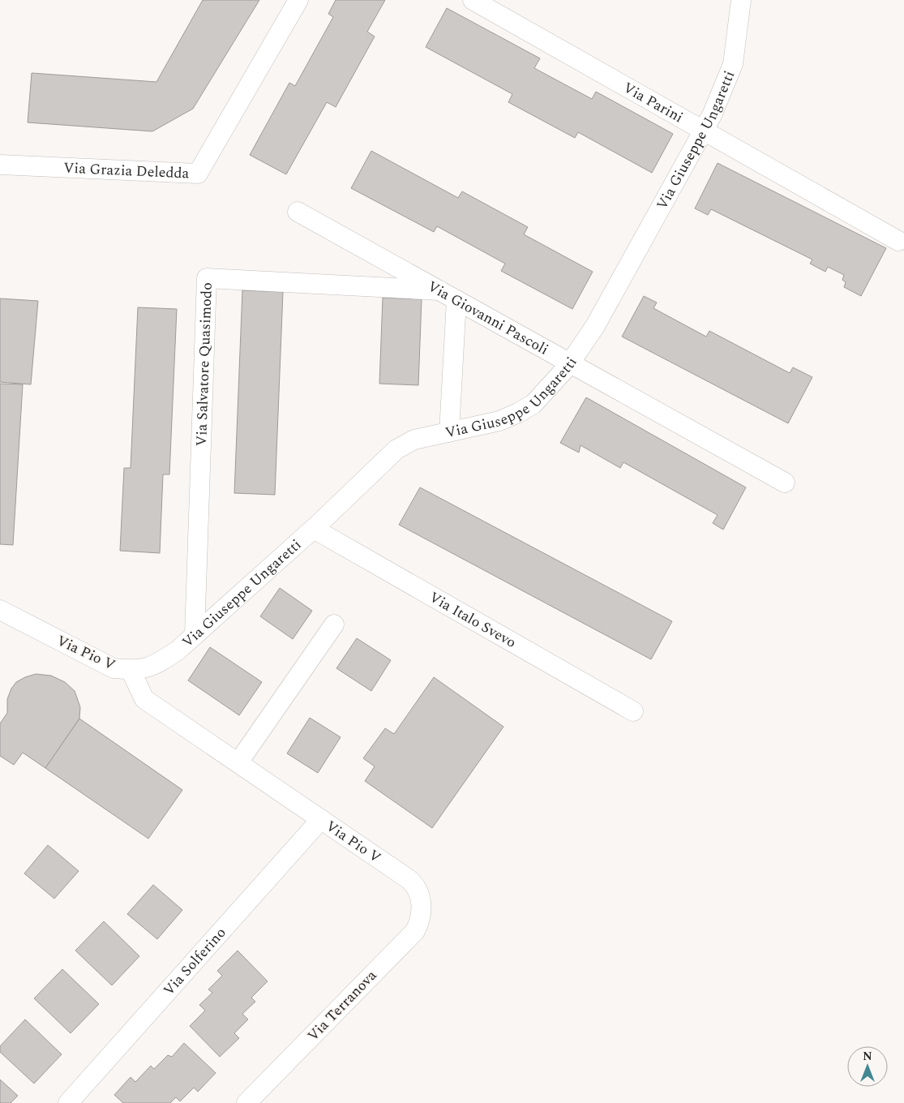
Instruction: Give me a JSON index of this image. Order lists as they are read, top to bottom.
{
  "streets": {
    "street": [
      "Via Parini",
      "Via Giuseppe Ungaretti",
      "Via Grazia Deledda",
      "Via Giovanni Pascoli",
      "Via Salvatore Quasimodo",
      "Via Italo Svevo",
      "Via Pio V",
      "Via Solferino",
      "Via Terranova"
    ]
  },
  "crossings": [
    ["Via Parini", "Via Giuseppe Ungaretti"],
    ["Via Giuseppe Ungaretti", "Via Giovanni Pascoli"],
    ["Via Giuseppe Ungaretti", "Via Salvatore Quasimodo"],
    ["Via Giuseppe Ungaretti", "Via Italo Svevo"],
    ["Via Giuseppe Ungaretti", "Via Pio V"],
    ["Via Giovanni Pascoli", "Via Salvatore Quasimodo"],
    ["Via Pio V", "Via Solferino"],
    ["Via Pio V", "Via Terranova"]
  ],
  "north": "top"
}
